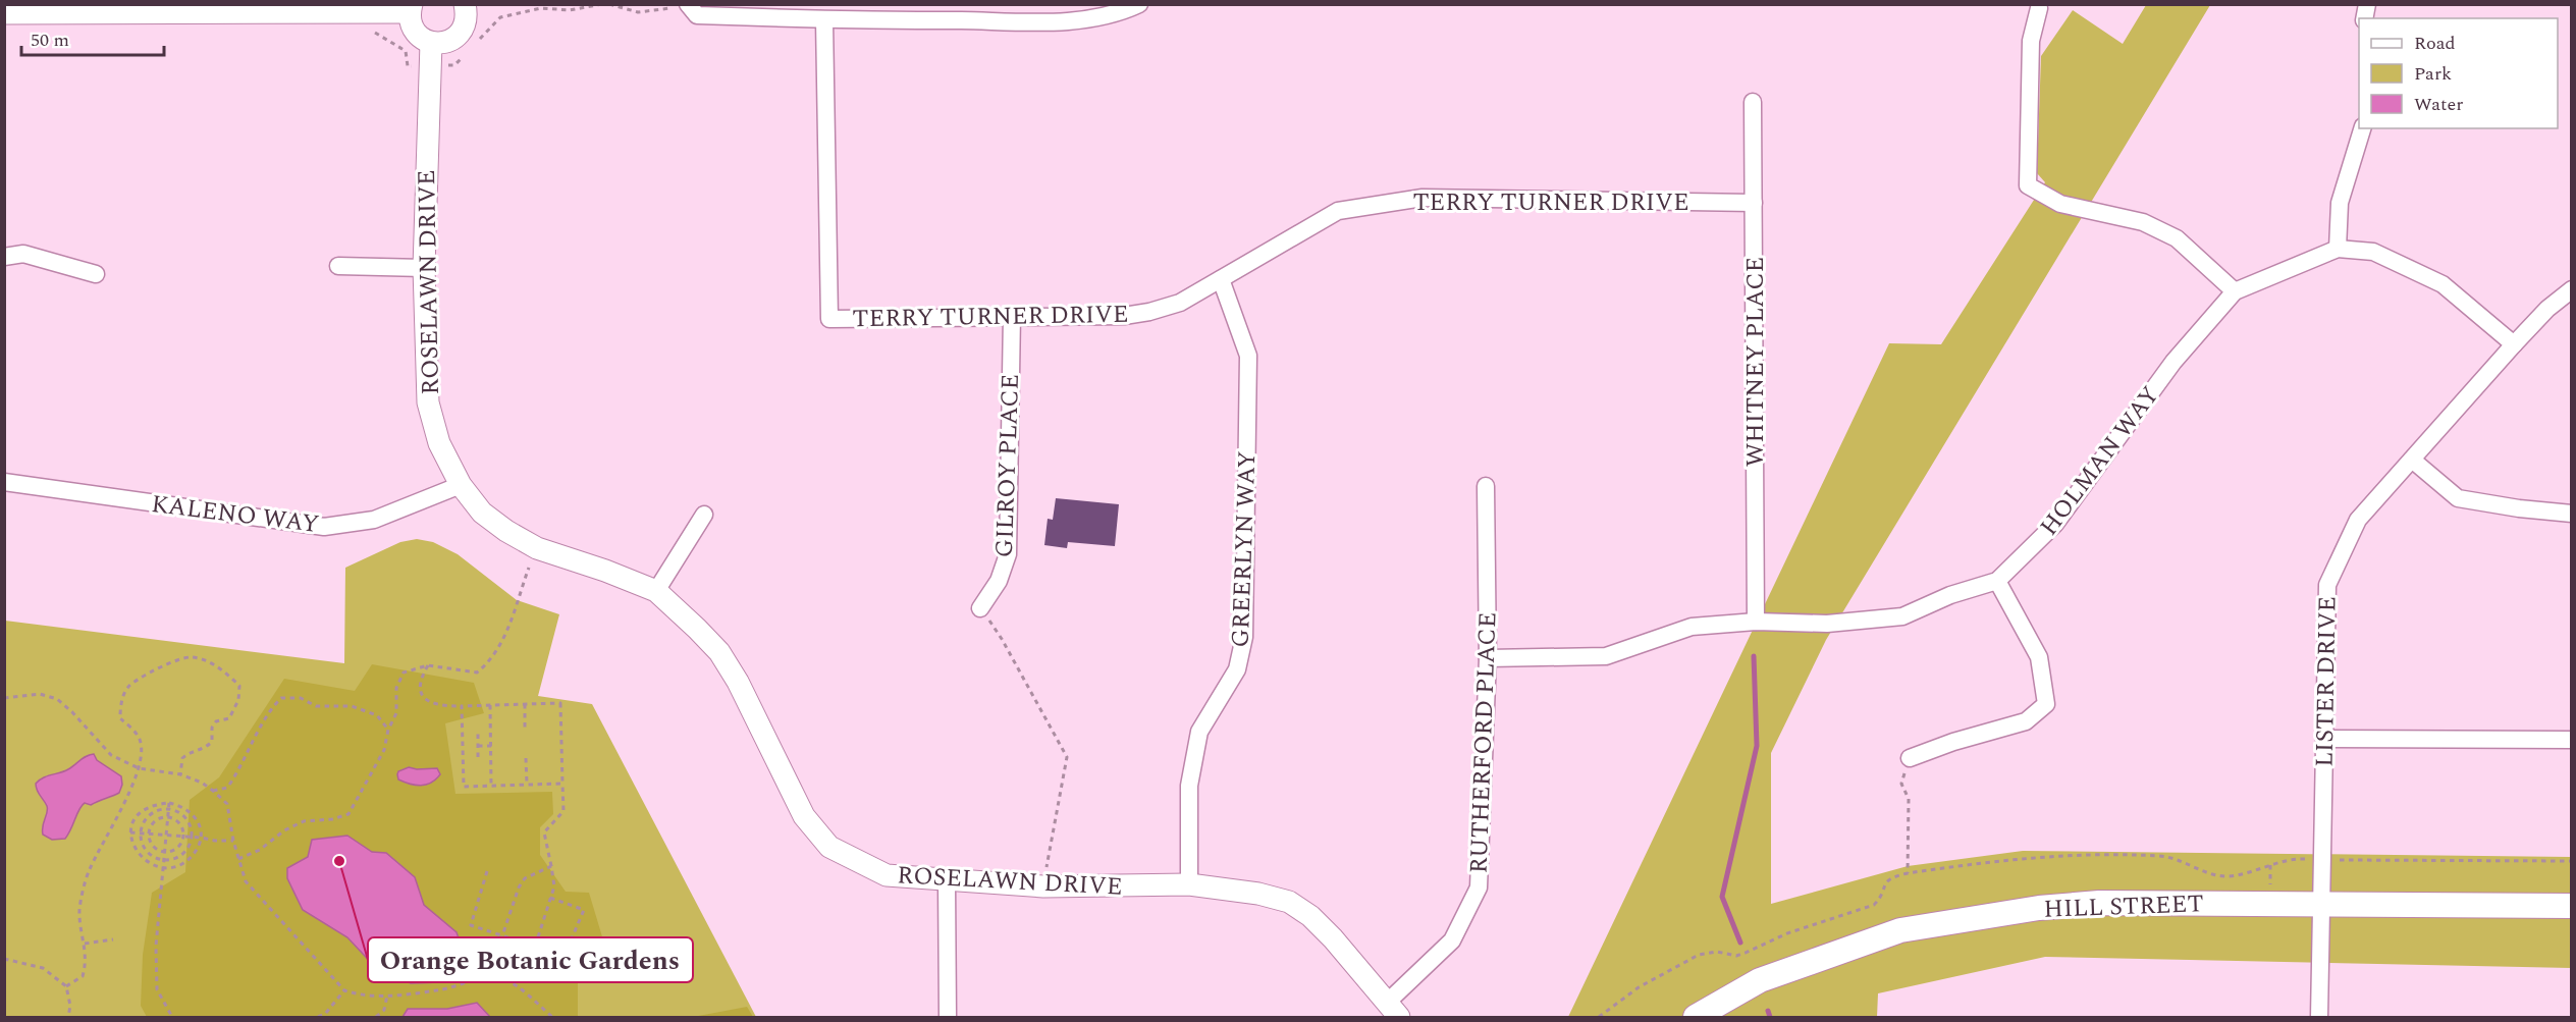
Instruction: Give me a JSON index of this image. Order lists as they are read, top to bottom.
{
  "streets": {
    "main road": ["HILL STREET"],
    "street": [
      "TERRY TURNER DRIVE",
      "ROSELAWN DRIVE",
      "WHITNEY PLACE",
      "HOLMAN WAY",
      "GILROY PLACE",
      "KALENO WAY",
      "GREERLYN WAY",
      "LISTER DRIVE",
      "RUTHERFORD PLACE"
    ]
  },
  "crossings": [
    ["TERRY TURNER DRIVE", "WHITNEY PLACE"],
    ["TERRY TURNER DRIVE", "GILROY PLACE"],
    ["TERRY TURNER DRIVE", "GREERLYN WAY"],
    ["ROSELAWN DRIVE", "KALENO WAY"],
    ["ROSELAWN DRIVE", "GREERLYN WAY"],
    ["ROSELAWN DRIVE", "RUTHERFORD PLACE"],
    ["WHITNEY PLACE", "HOLMAN WAY"],
    ["HOLMAN WAY", "LISTER DRIVE"],
    ["HOLMAN WAY", "RUTHERFORD PLACE"],
    ["LISTER DRIVE", "HILL STREET"]
  ],
  "places": ["Orange Botanic Gardens"],
  "legend": ["Road", "Park", "Water"],
  "scale_bar": "50 m"
}
